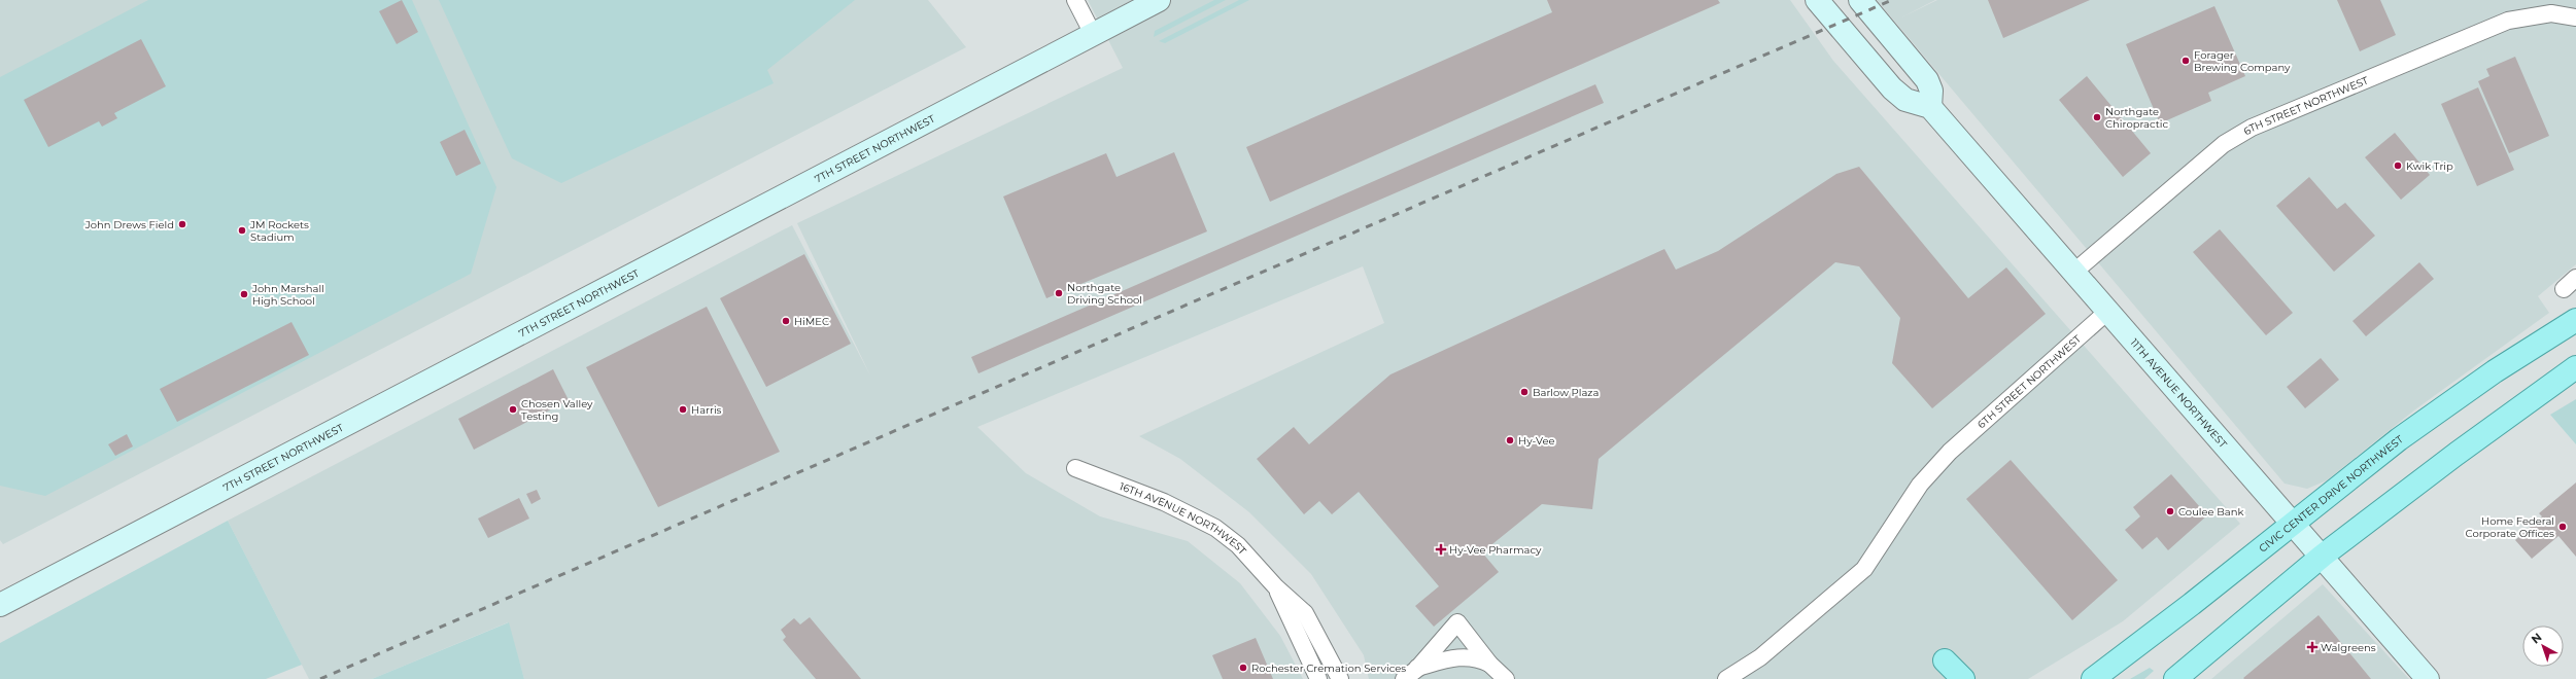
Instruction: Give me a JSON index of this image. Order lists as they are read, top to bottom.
{
  "streets": {
    "main road": ["7TH STREET NORTHWEST", "11TH AVENUE NORTHWEST", "CIVIC CENTER DRIVE NORTHWEST"],
    "street": ["6TH STREET NORTHWEST", "16TH AVENUE NORTHWEST"]
  },
  "crossings": [
    ["6TH STREET NORTHWEST", "11TH AVENUE NORTHWEST"],
    ["11TH AVENUE NORTHWEST", "CIVIC CENTER DRIVE NORTHWEST"]
  ],
  "places": {
    "other": [
      "Forager Brewing Company",
      "Northgate Chiropractic",
      "Kwik Trip",
      "John Drews Field",
      "JM Rockets Stadium",
      "Northgate Driving School",
      "John Marshall High School",
      "HiMEC",
      "Barlow Plaza",
      "Chosen Valley Testing",
      "Harris",
      "Hy-Vee",
      "Coulee Bank",
      "Home Federal Corporate Offices",
      "Rochester Cremation Services"
    ],
    "health": ["Hy-Vee Pharmacy", "Walgreens"]
  },
  "north": "top left"
}
